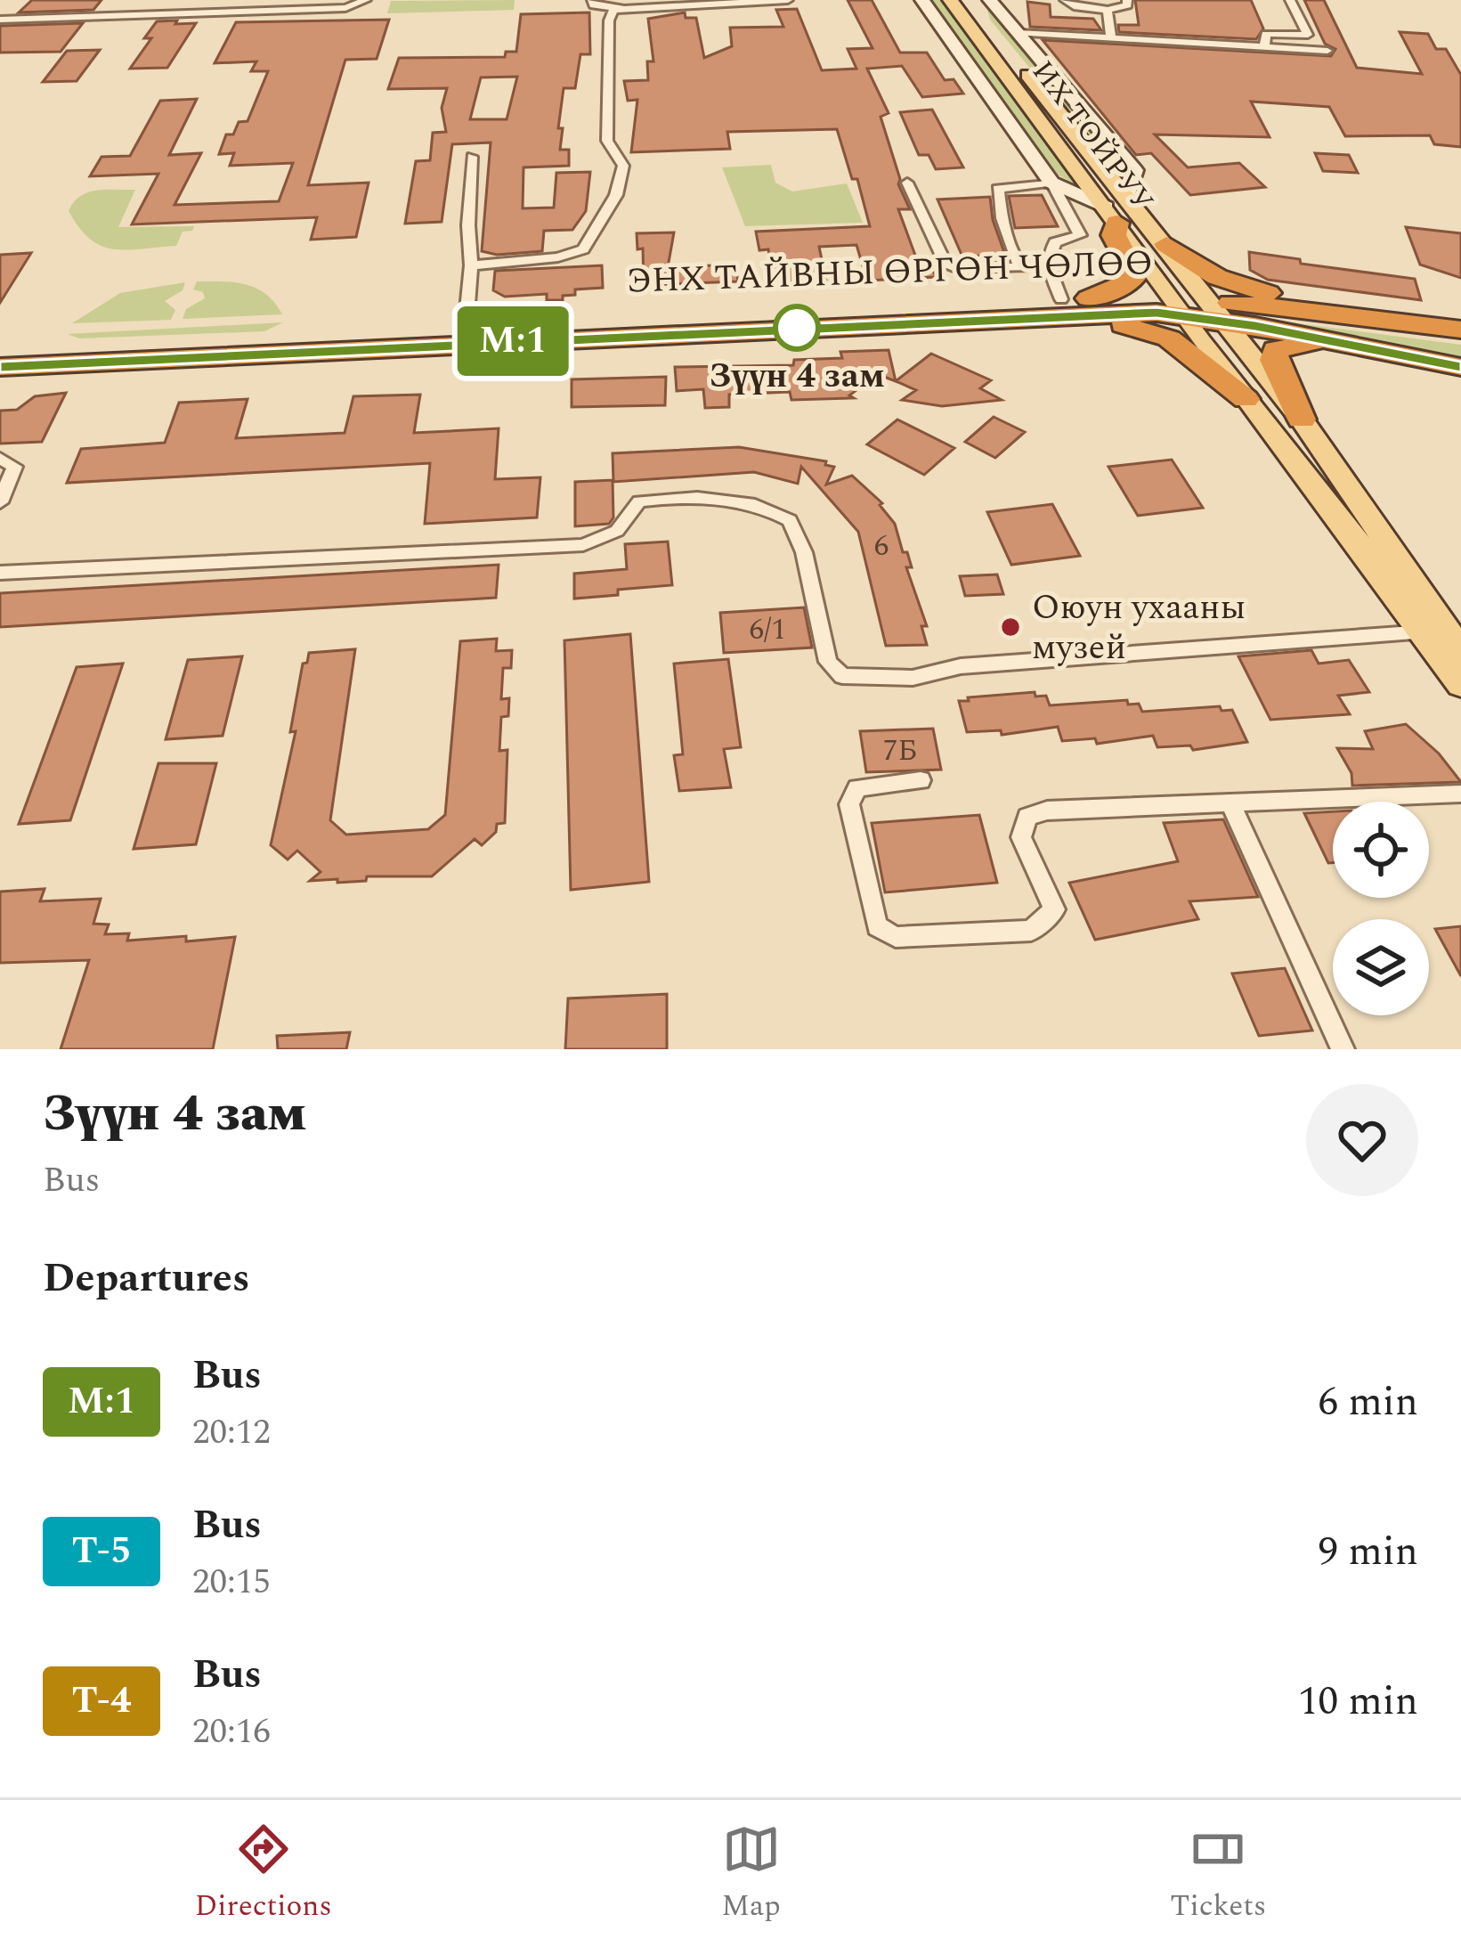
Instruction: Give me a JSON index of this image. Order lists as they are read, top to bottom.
{
  "streets": {
    "highway": ["ЭНХ ТАЙВНЫ ӨРГӨН ЧӨЛӨӨ"],
    "main road": ["ИХ ТОЙРУУ"]
  },
  "crossings": [
    ["ИХ ТОЙРУУ", "ЭНХ ТАЙВНЫ ӨРГӨН ЧӨЛӨӨ"]
  ],
  "places": ["Зүүн 4 зам", "Оюун ухааны музей"],
  "lines": ["bus line М:1"],
  "house_numbers": ["6", "6/1", "7Б"],
  "page": {
    "on_map": "М:1",
    "heading": [
      ["Зүүн 4 зам", "Bus"],
      "Departures"
    ],
    "list": [
      {
        "mark": "М:1",
        "name": "Bus",
        "note": "20:12",
        "value": "6 min"
      },
      {
        "mark": "Т-5",
        "name": "Bus",
        "note": "20:15",
        "value": "9 min"
      },
      {
        "mark": "Т-4",
        "name": "Bus",
        "note": "20:16",
        "value": "10 min"
      }
    ],
    "tabs": ["Directions", "Map", "Tickets"]
  }
}
